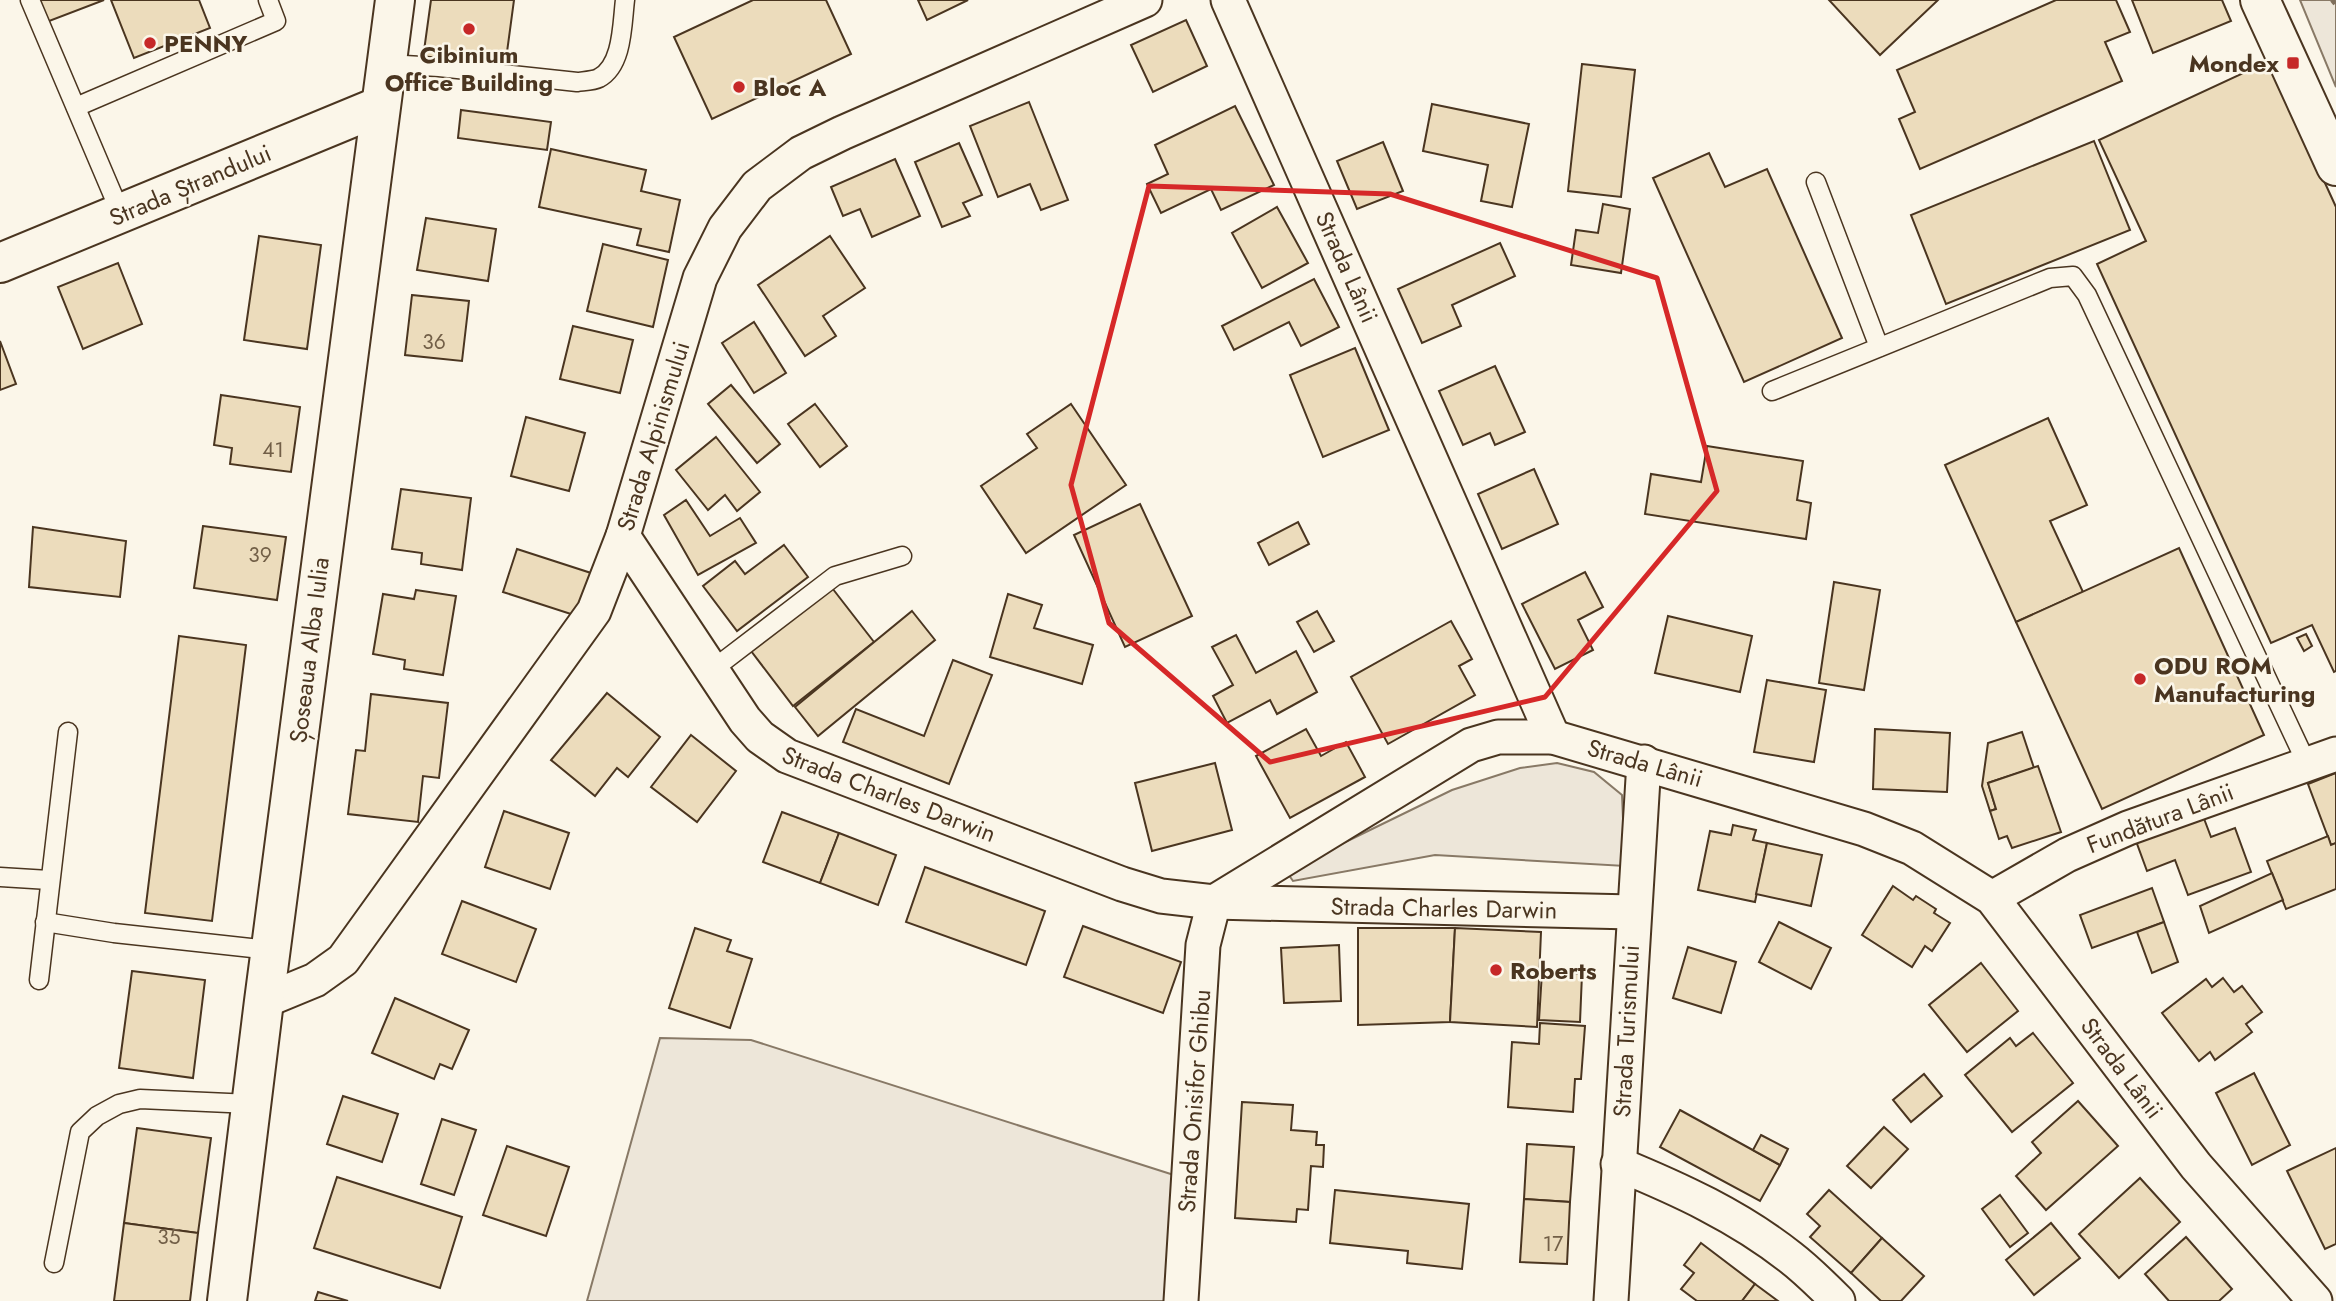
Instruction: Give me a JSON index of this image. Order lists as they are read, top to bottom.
{
  "streets": {
    "main road": ["Strada Ștrandului", "Șoseaua Alba Iulia"],
    "street": [
      "Strada Lânii",
      "Strada Alpinismului",
      "Strada Charles Darwin",
      "Fundătura Lânii",
      "Strada Turismului",
      "Strada Onisifor Ghibu"
    ]
  },
  "crossings": [
    ["Strada Ștrandului", "Șoseaua Alba Iulia"],
    ["Strada Lânii", "Fundătura Lânii"],
    ["Strada Lânii", "Strada Turismului"],
    ["Strada Alpinismului", "Șoseaua Alba Iulia"],
    ["Strada Alpinismului", "Strada Charles Darwin"],
    ["Strada Charles Darwin", "Strada Turismului"],
    ["Strada Charles Darwin", "Strada Onisifor Ghibu"]
  ],
  "places": {
    "other": [
      "Cibinium Office Building",
      "PENNY",
      "Bloc A",
      "ODU ROM Manufacturing",
      "Roberts"
    ],
    "transit": ["Mondex"]
  },
  "house_numbers": [
    "36",
    "41",
    "39",
    "35",
    "17"
  ]
}
